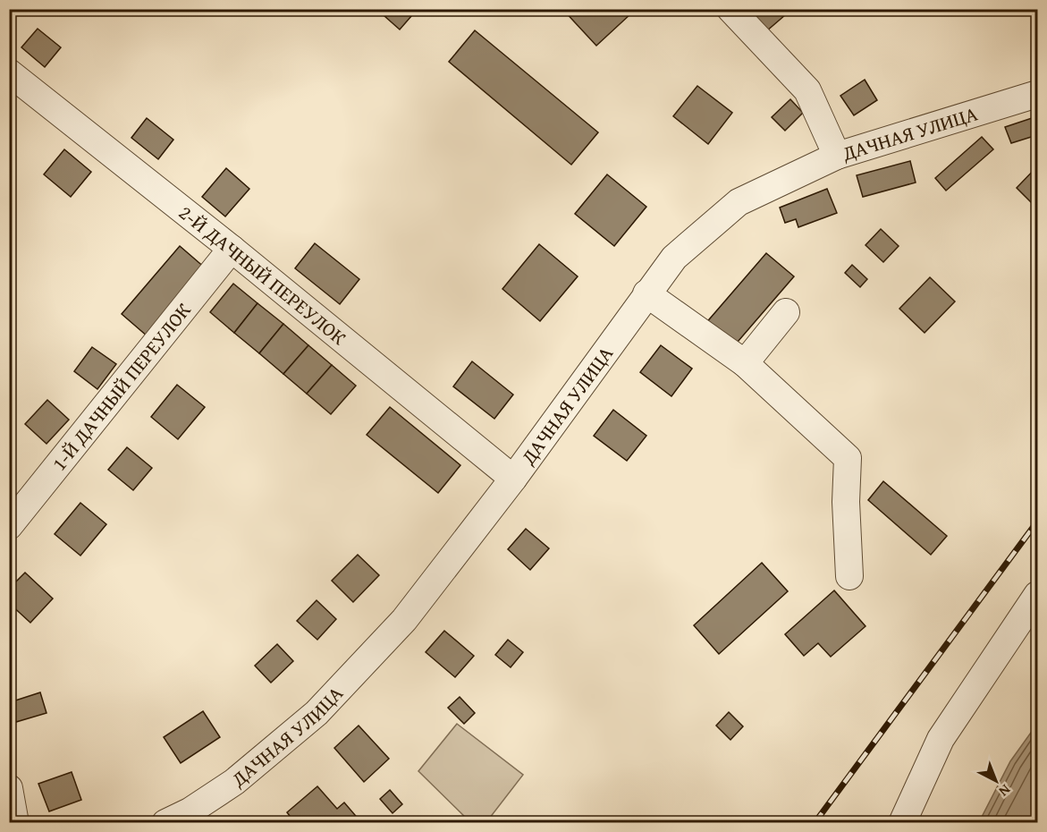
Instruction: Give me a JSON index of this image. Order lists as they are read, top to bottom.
{
  "streets": {
    "street": ["ДАЧНАЯ УЛИЦА", "2-Й ДАЧНЫЙ ПЕРЕУЛОК", "1-Й ДАЧНЫЙ ПЕРЕУЛОК"]
  },
  "crossings": [
    ["ДАЧНАЯ УЛИЦА", "2-Й ДАЧНЫЙ ПЕРЕУЛОК"],
    ["2-Й ДАЧНЫЙ ПЕРЕУЛОК", "1-Й ДАЧНЫЙ ПЕРЕУЛОК"]
  ],
  "north": "bottom right"
}
